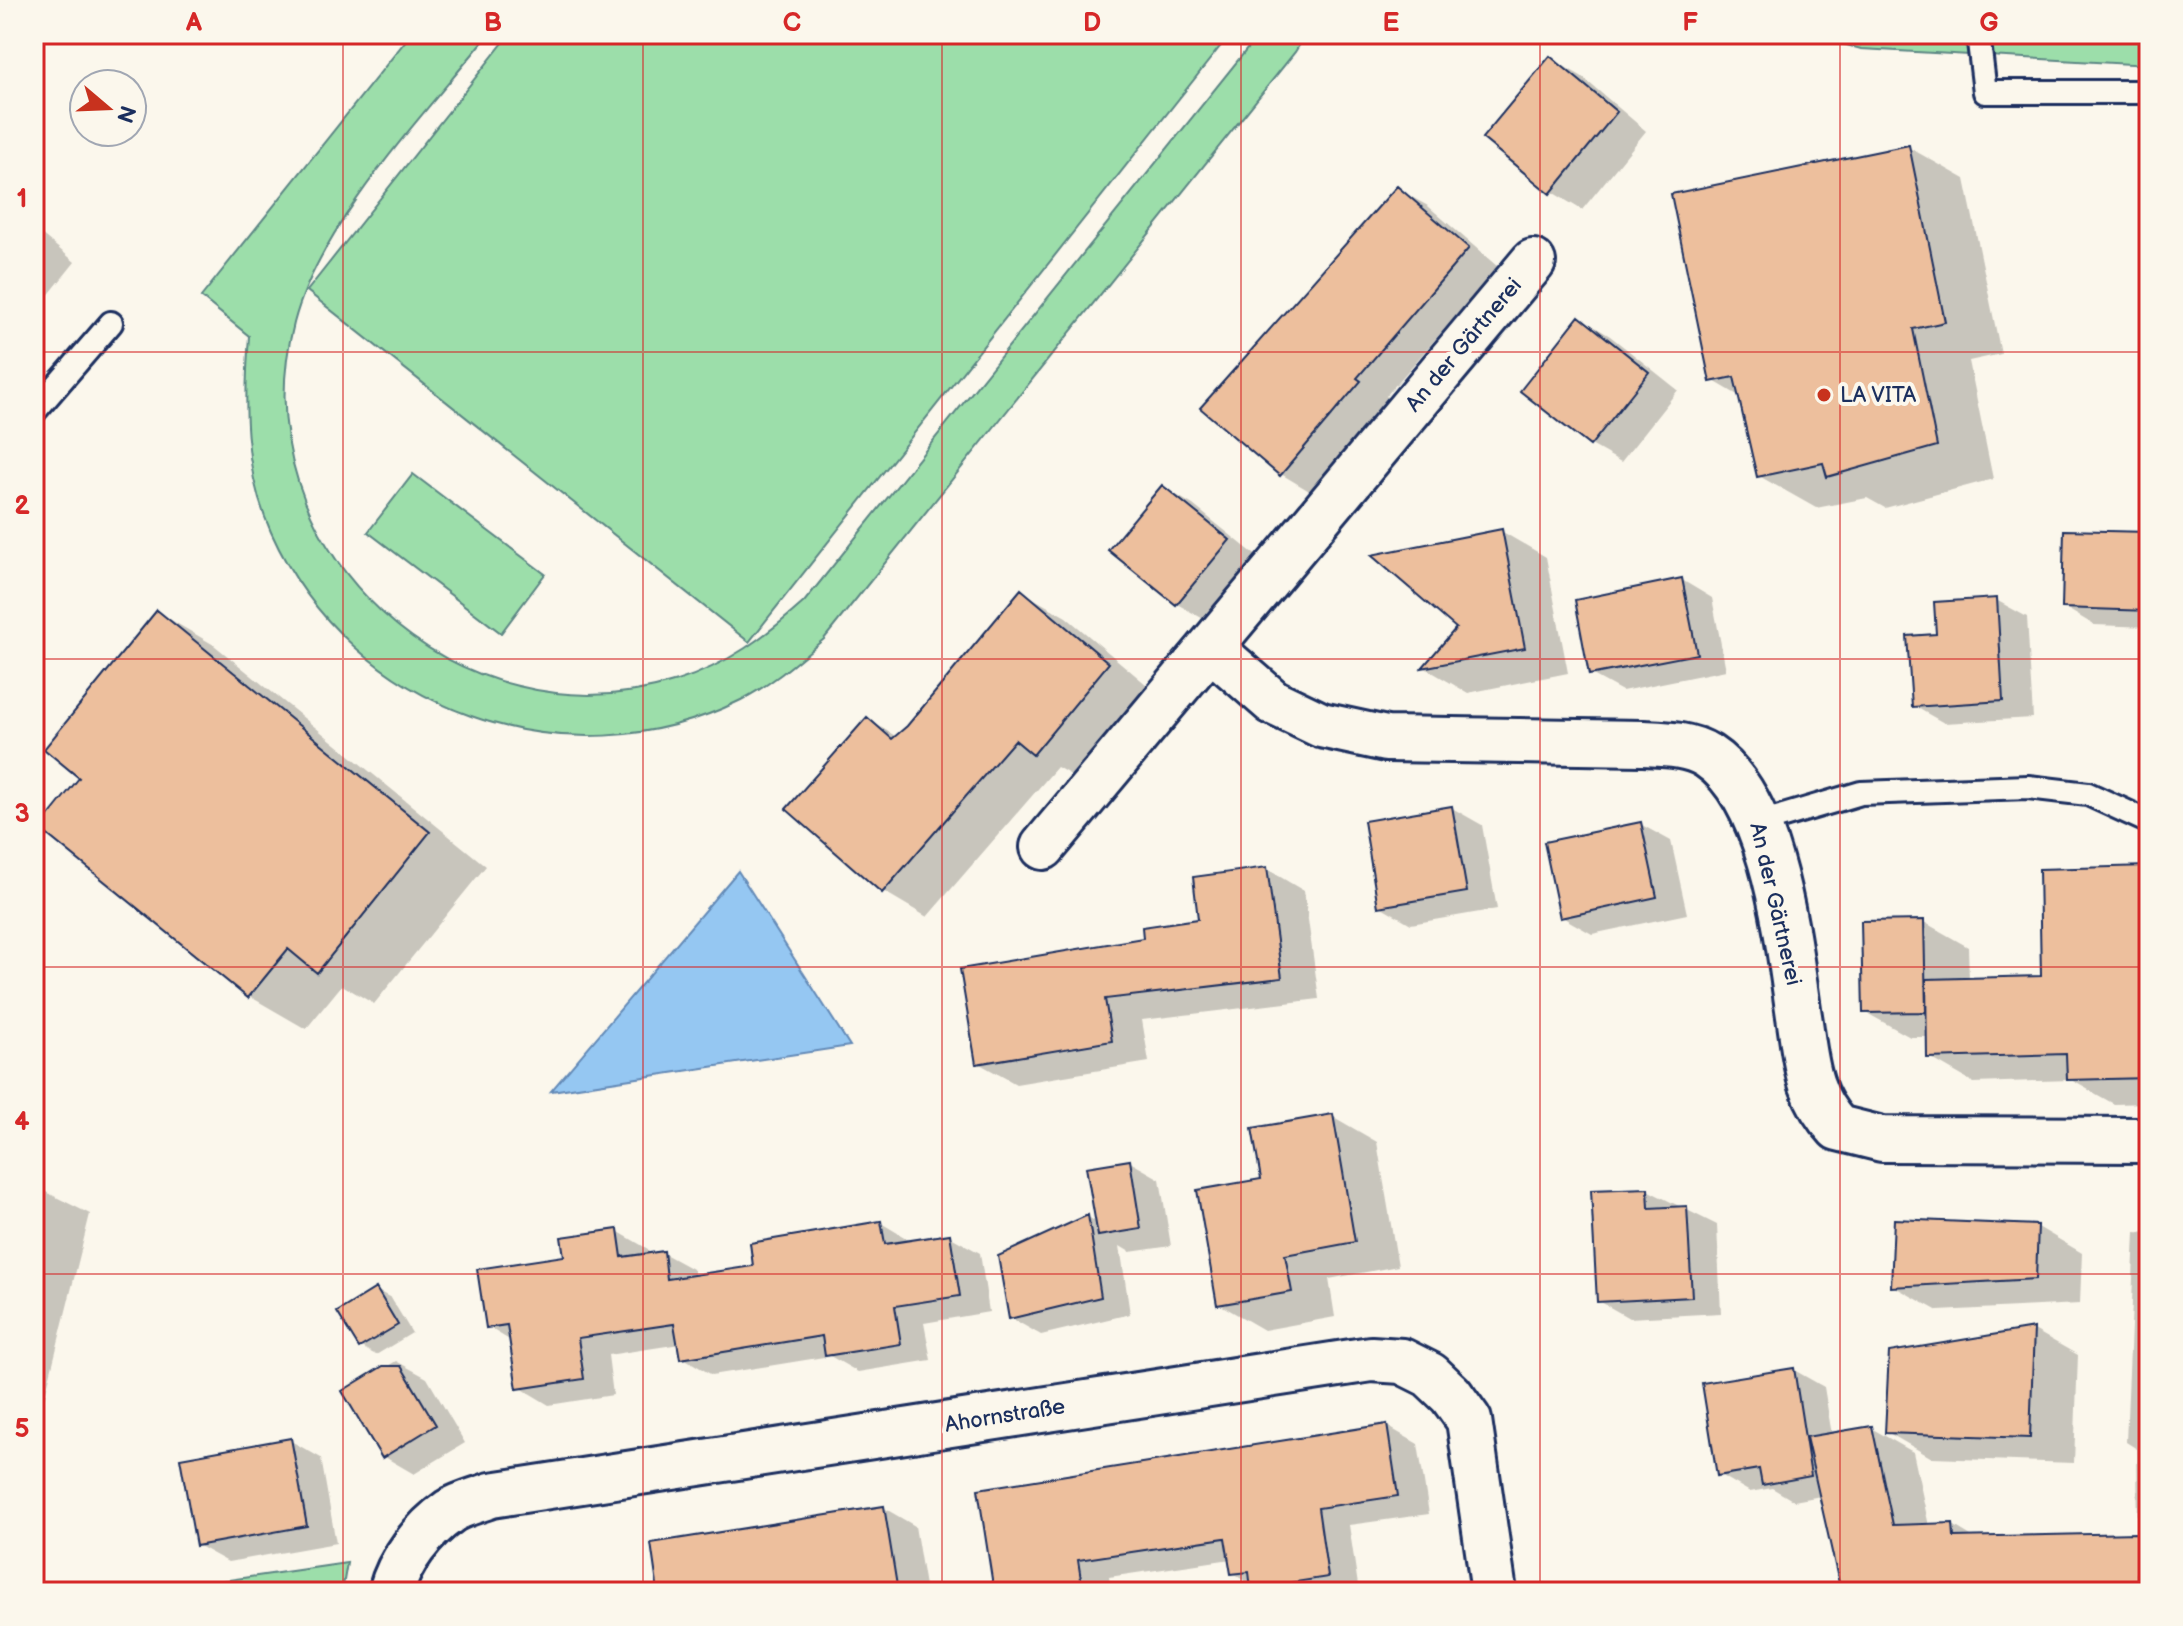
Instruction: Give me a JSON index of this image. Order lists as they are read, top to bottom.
{
  "streets": {
    "street": ["An der Gärtnerei", "Ahornstraße"]
  },
  "places": ["LA VITA"],
  "north": "right",
  "grid": {
    "columns": [
      "A",
      "B",
      "C",
      "D",
      "E",
      "F",
      "G"
    ],
    "rows": [
      "1",
      "2",
      "3",
      "4",
      "5"
    ]
  }
}
